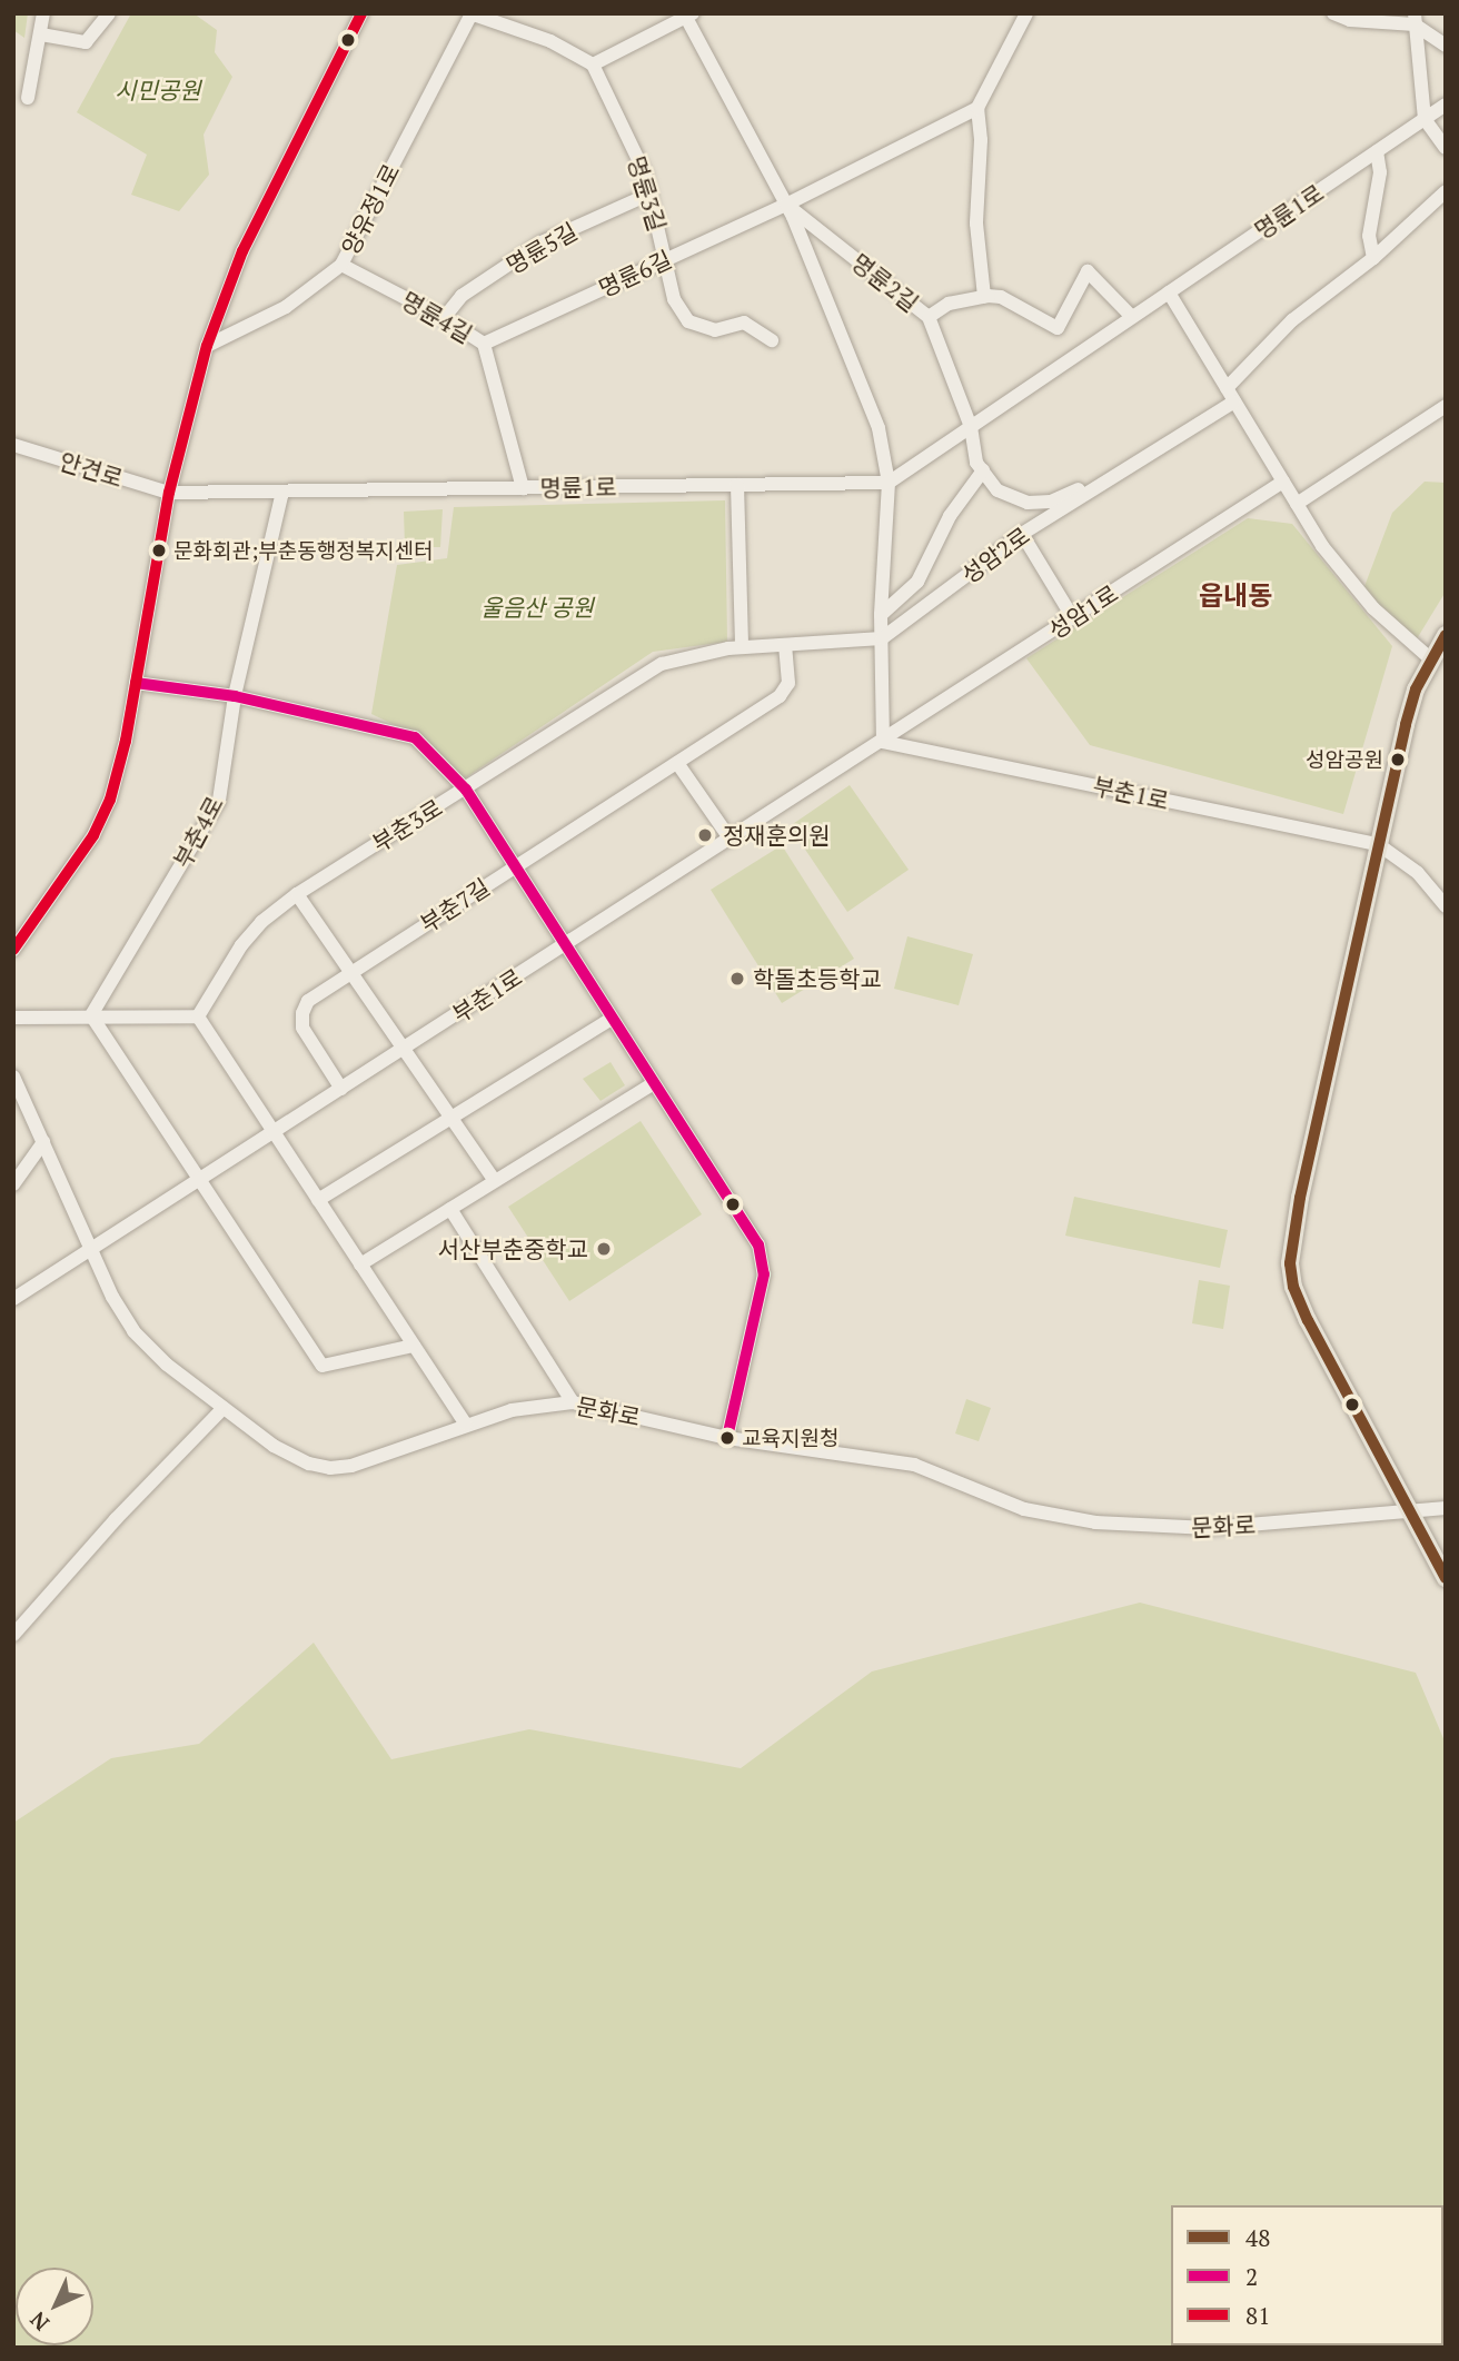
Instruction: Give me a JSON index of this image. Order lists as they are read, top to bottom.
{
  "streets": {
    "street": [
      "명륜3길",
      "양유정1로",
      "명륜1로",
      "명륜5길",
      "명륜6길",
      "명륜2길",
      "명륜4길",
      "안견로",
      "성암2로",
      "성암1로",
      "부춘1로",
      "부춘3로",
      "부춘4로",
      "부춘7길",
      "문화로"
    ]
  },
  "crossings": [
    ["명륜3길", "명륜5길"],
    ["명륜3길", "명륜6길"],
    ["명륜3길", "명륜2길"],
    ["양유정1로", "명륜4길"],
    ["명륜1로", "명륜2길"],
    ["명륜1로", "명륜4길"],
    ["명륜1로", "안견로"],
    ["명륜1로", "부춘4로"],
    ["명륜5길", "명륜4길"],
    ["명륜6길", "명륜2길"],
    ["명륜6길", "명륜4길"],
    ["성암2로", "부춘3로"],
    ["성암1로", "부춘1로"],
    ["부춘1로", "부춘7길"],
    ["부춘1로", "문화로"],
    ["부춘3로", "부춘7길"]
  ],
  "districts": ["읍내동"],
  "parks": ["시민공원", "울음산 공원"],
  "places": [
    "문화회관;부춘동행정복지센터",
    "성암공원",
    "정재훈의원",
    "학돌초등학교",
    "서산부춘중학교",
    "교육지원청"
  ],
  "lines": ["transit line 81", "transit line 48", "transit line 2"],
  "legend": ["48", "2", "81"],
  "north": "bottom left"
}
